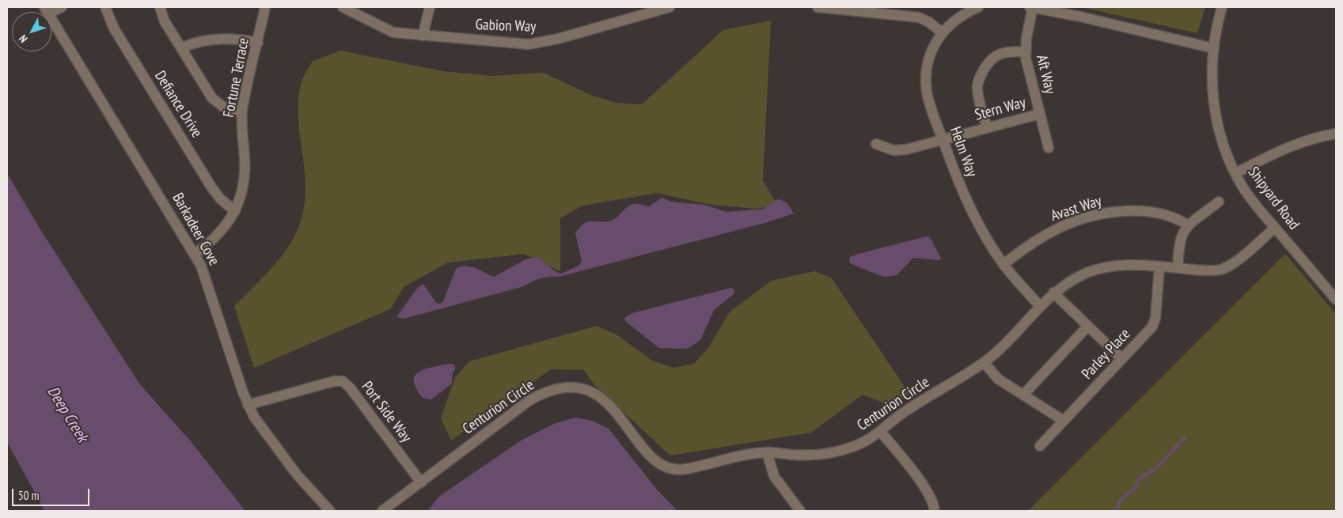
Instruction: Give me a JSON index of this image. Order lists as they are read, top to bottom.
{
  "streets": {
    "street": [
      "Gabion Way",
      "Aft Way",
      "Fortune Terrace",
      "Defiance Drive",
      "Stern Way",
      "Helm Way",
      "Shipyard Road",
      "Avast Way",
      "Barkadeer Cove",
      "Parley Place",
      "Centurion Circle",
      "Port Side Way"
    ]
  },
  "crossings": [
    ["Aft Way", "Stern Way"],
    ["Fortune Terrace", "Defiance Drive"],
    ["Fortune Terrace", "Barkadeer Cove"],
    ["Stern Way", "Helm Way"],
    ["Helm Way", "Avast Way"],
    ["Helm Way", "Centurion Circle"],
    ["Shipyard Road", "Centurion Circle"],
    ["Barkadeer Cove", "Port Side Way"],
    ["Parley Place", "Centurion Circle"],
    ["Centurion Circle", "Port Side Way"]
  ],
  "water": ["Deep Creek"],
  "scale_bar": "50 m",
  "north": "bottom left"
}
